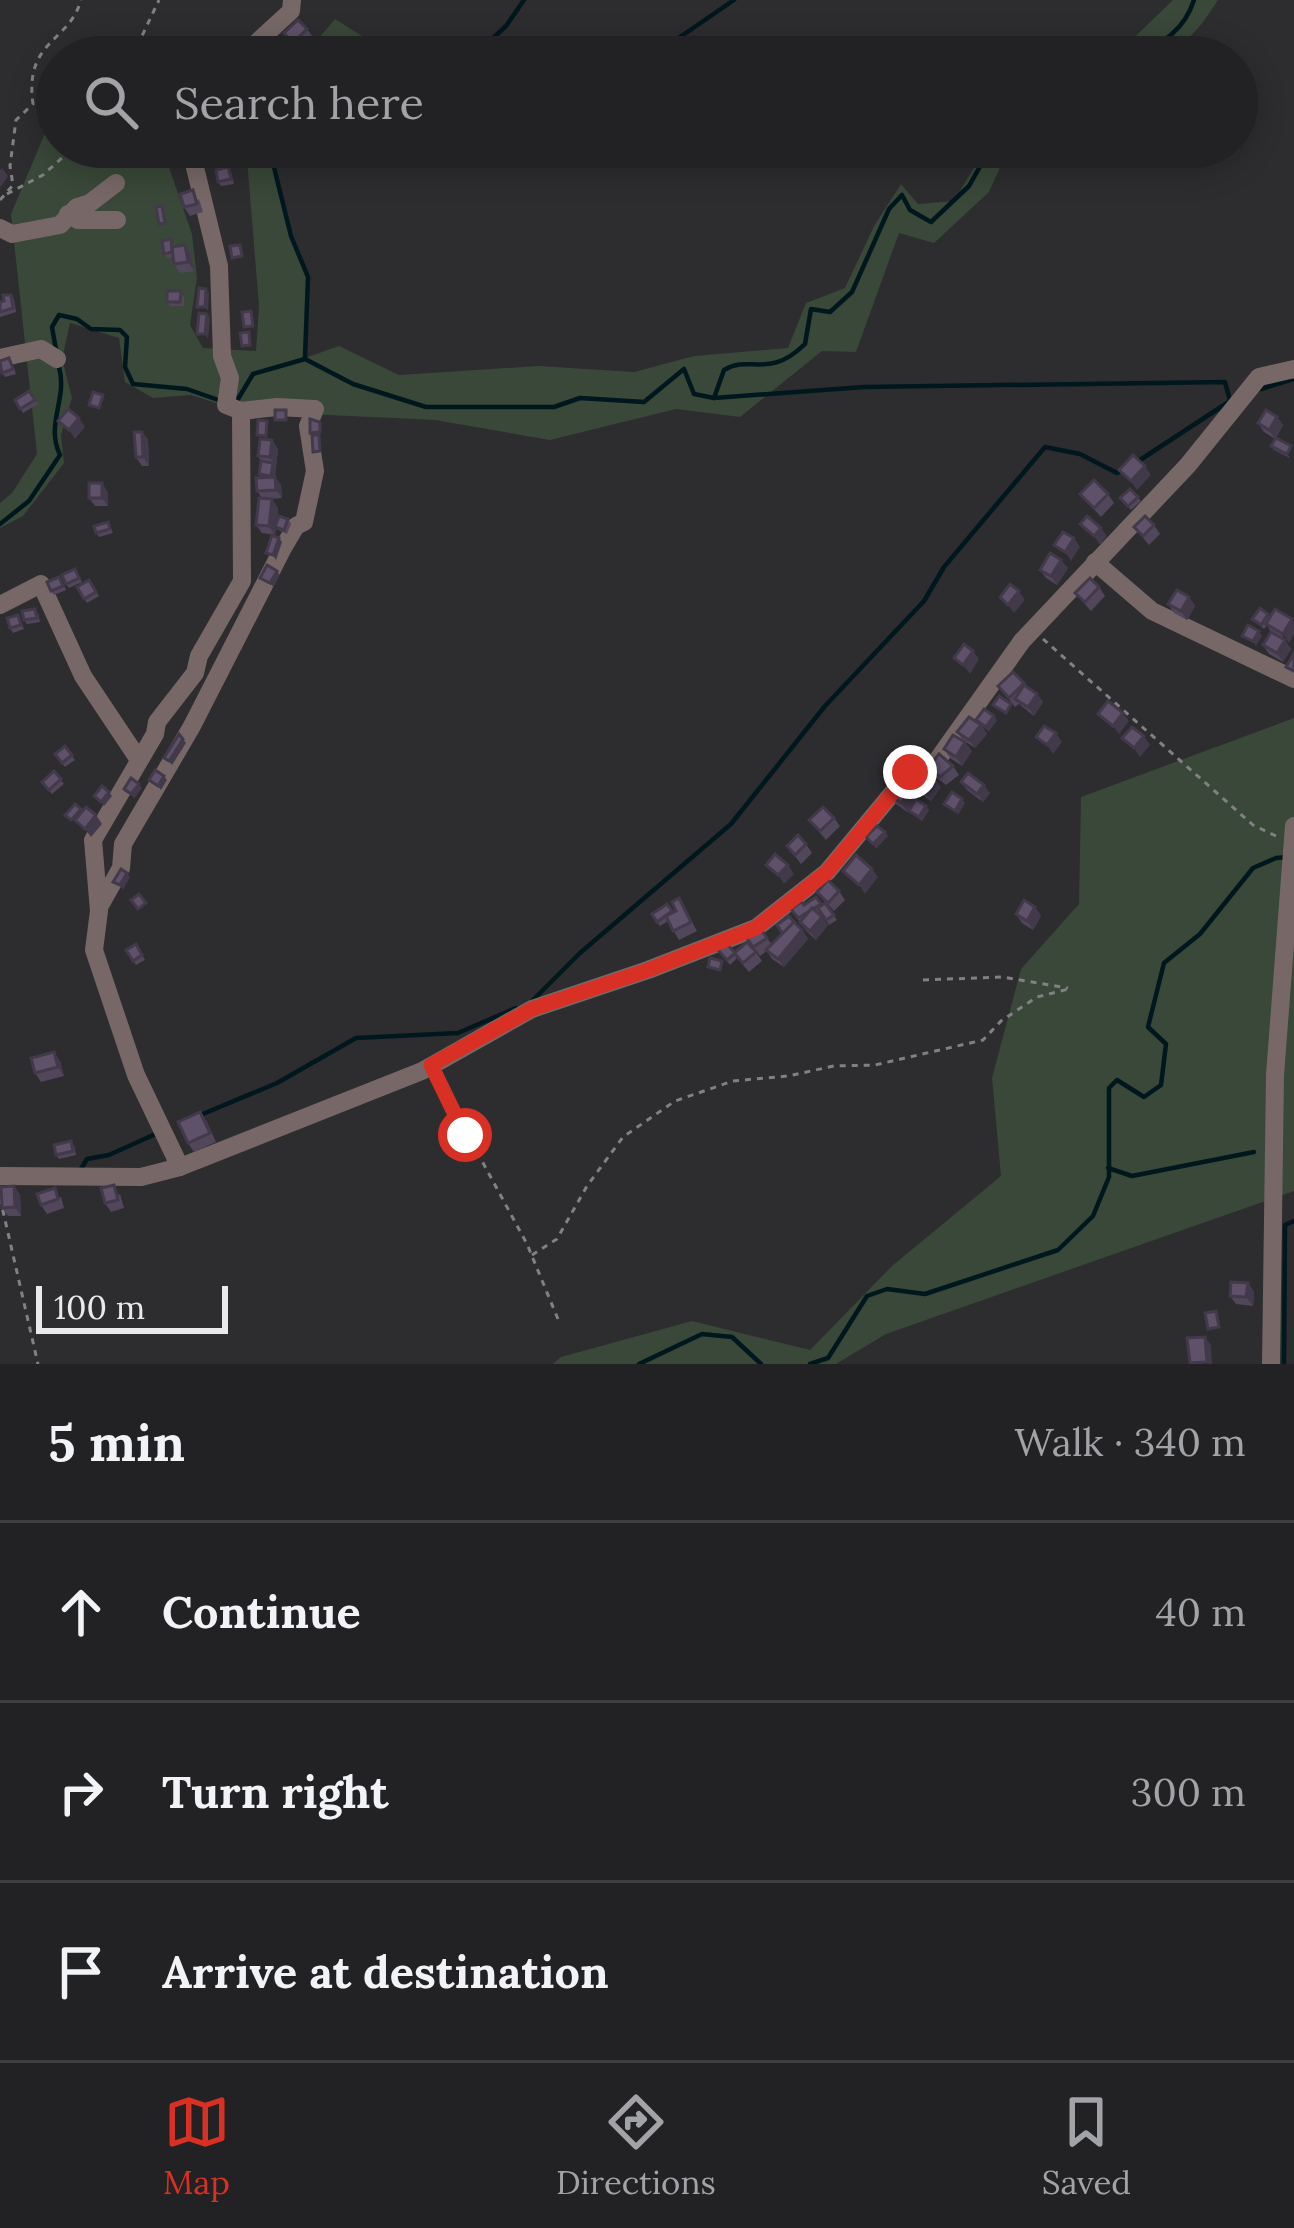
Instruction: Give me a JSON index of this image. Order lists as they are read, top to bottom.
{
  "scale_bar": "100 m",
  "page": {
    "search": "Search here",
    "scale": "100 m",
    "heading": ["5 min", "Walk · 340 m"],
    "list": [
      ["Continue", "40 m"],
      ["Turn right", "300 m"],
      "Arrive at destination"
    ],
    "nav": ["Map", "Directions", "Saved"]
  }
}
